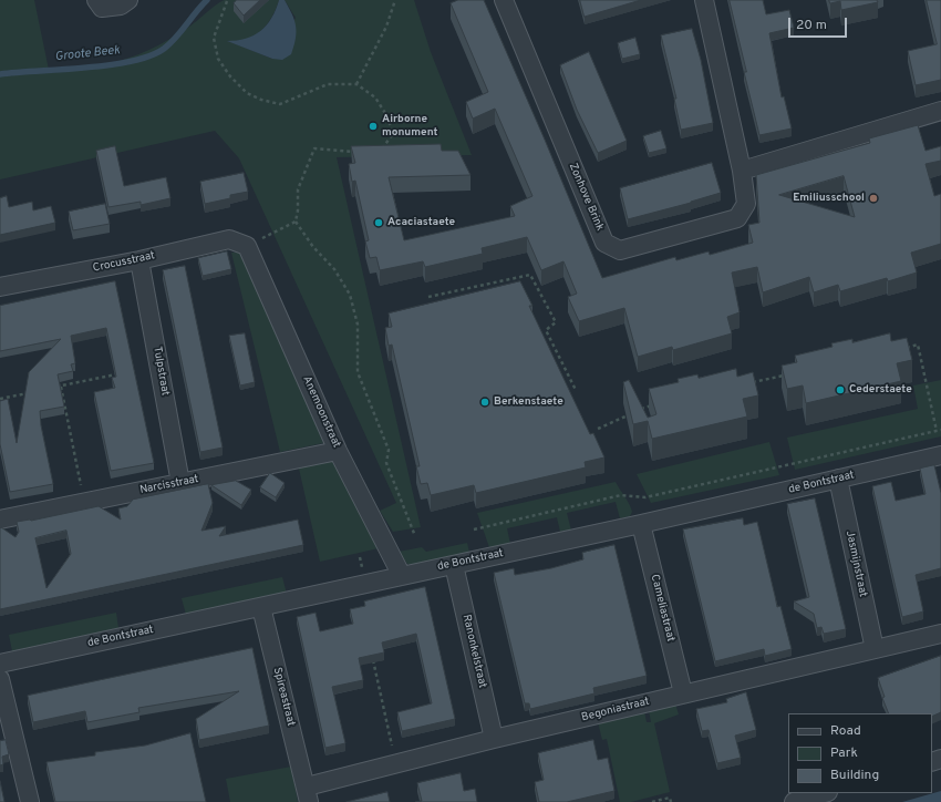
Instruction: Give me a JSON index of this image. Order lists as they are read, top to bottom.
{
  "streets": {
    "street": [
      "Zonhove Brink",
      "Crocusstraat",
      "Tulpstraat",
      "Anemoonstraat",
      "de Bontstraat",
      "Narcisstraat",
      "Jasmijnstraat",
      "Cameliastraat",
      "Ranonkelstraat",
      "Spireastraat",
      "Begoniastraat"
    ]
  },
  "crossings": [
    ["Crocusstraat", "Tulpstraat"],
    ["Crocusstraat", "Anemoonstraat"],
    ["Tulpstraat", "Narcisstraat"],
    ["Anemoonstraat", "de Bontstraat"],
    ["Anemoonstraat", "Narcisstraat"],
    ["de Bontstraat", "Jasmijnstraat"],
    ["de Bontstraat", "Cameliastraat"],
    ["de Bontstraat", "Ranonkelstraat"],
    ["de Bontstraat", "Spireastraat"],
    ["Jasmijnstraat", "Begoniastraat"],
    ["Cameliastraat", "Begoniastraat"],
    ["Ranonkelstraat", "Begoniastraat"],
    ["Spireastraat", "Begoniastraat"]
  ],
  "water": ["Groote Beek"],
  "places": [
    "Airborne monument",
    "Emiliusschool",
    "Acaciastaete",
    "Cederstaete",
    "Berkenstaete"
  ],
  "legend": ["Road", "Park", "Building"],
  "scale_bar": "20 m"
}
